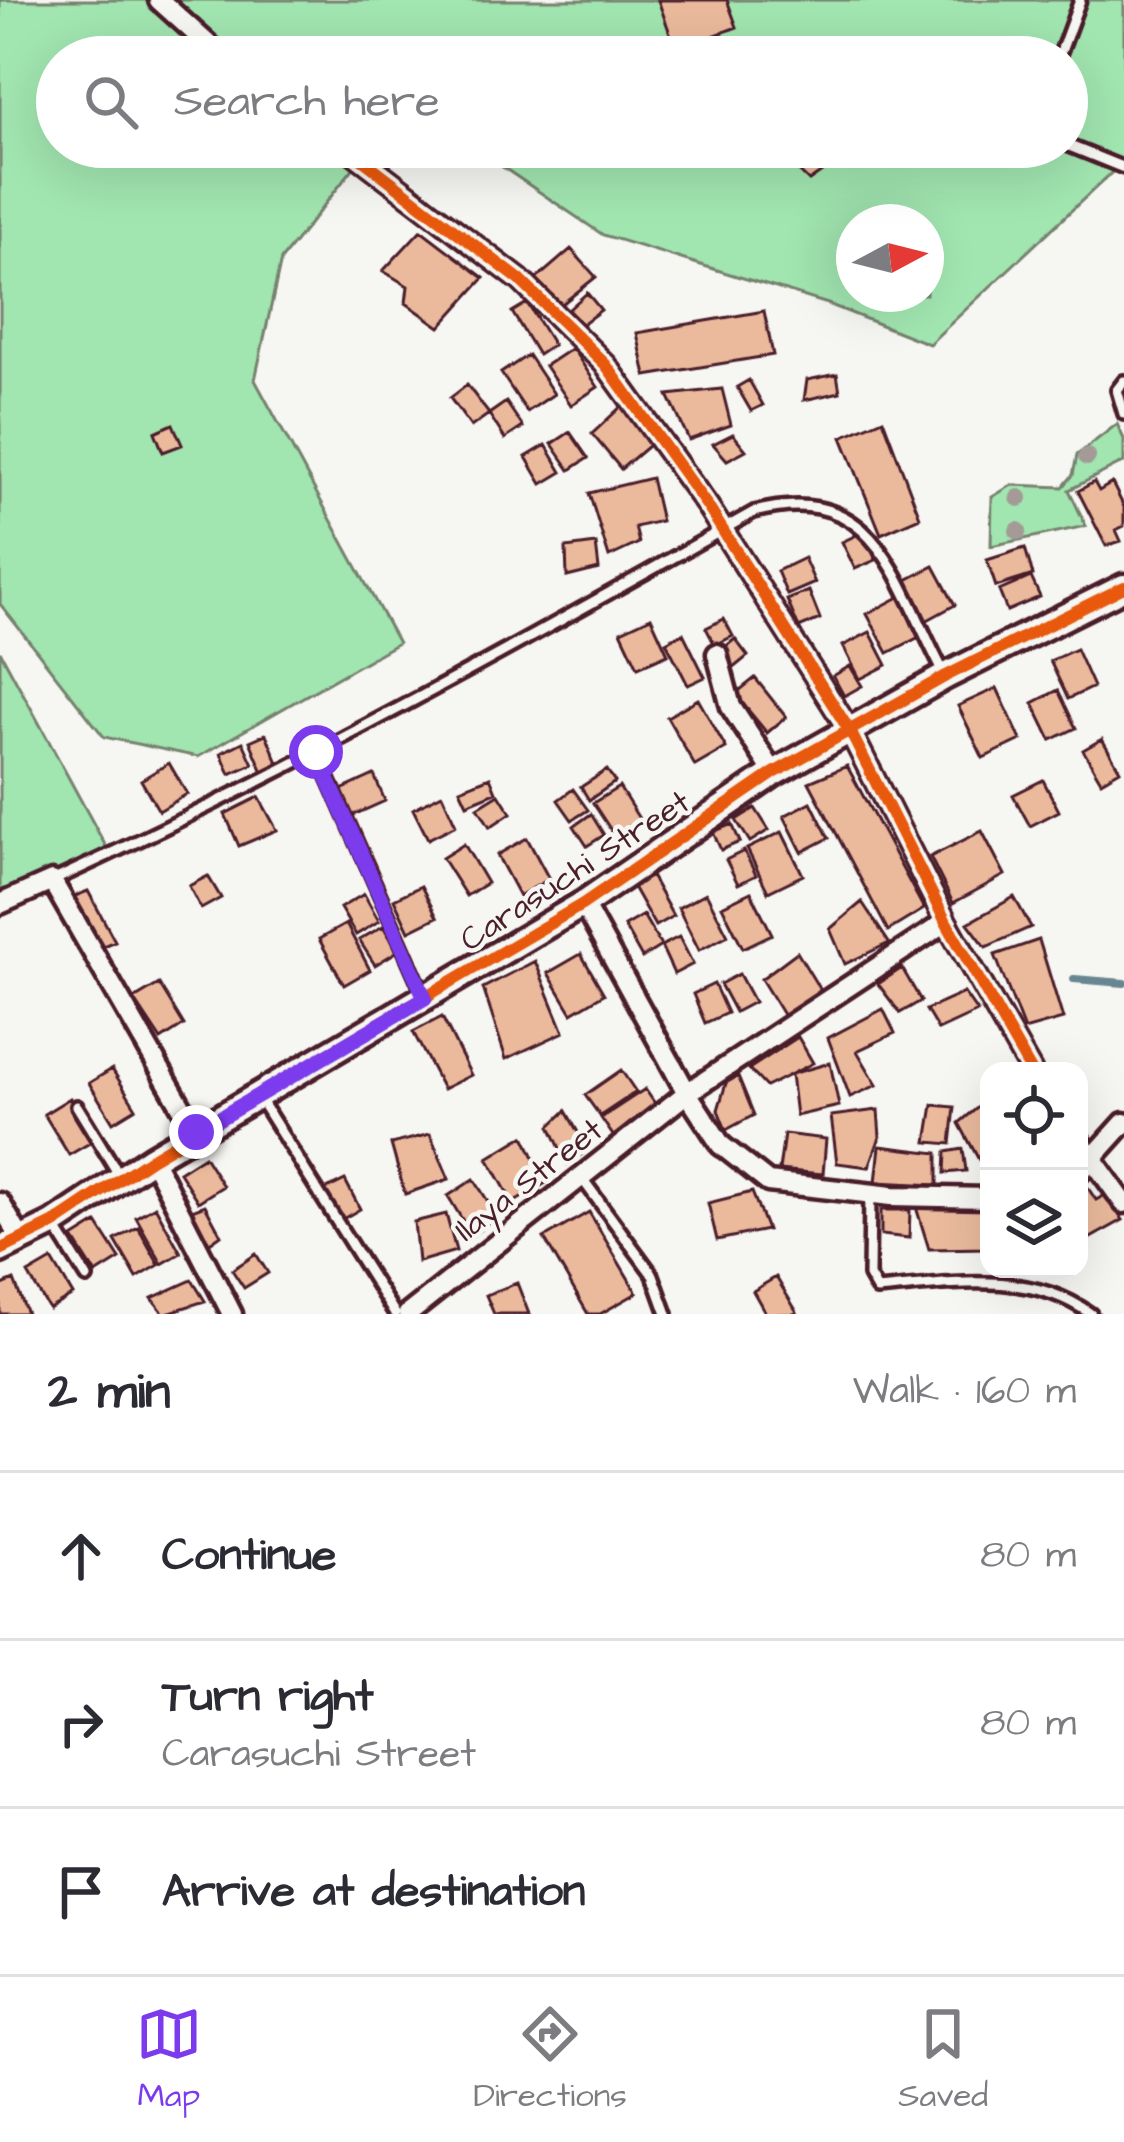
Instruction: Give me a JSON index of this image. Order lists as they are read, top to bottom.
{
  "streets": {
    "street": ["Carasuchi Street", "Ilaya Street"]
  },
  "north": "right",
  "page": {
    "search": "Search here",
    "heading": ["2 min", "Walk · 160 m"],
    "list": [
      ["Continue", "80 m"],
      ["Turn right", "Carasuchi Street", "80 m"],
      "Arrive at destination"
    ],
    "nav": ["Map", "Directions", "Saved"]
  }
}
